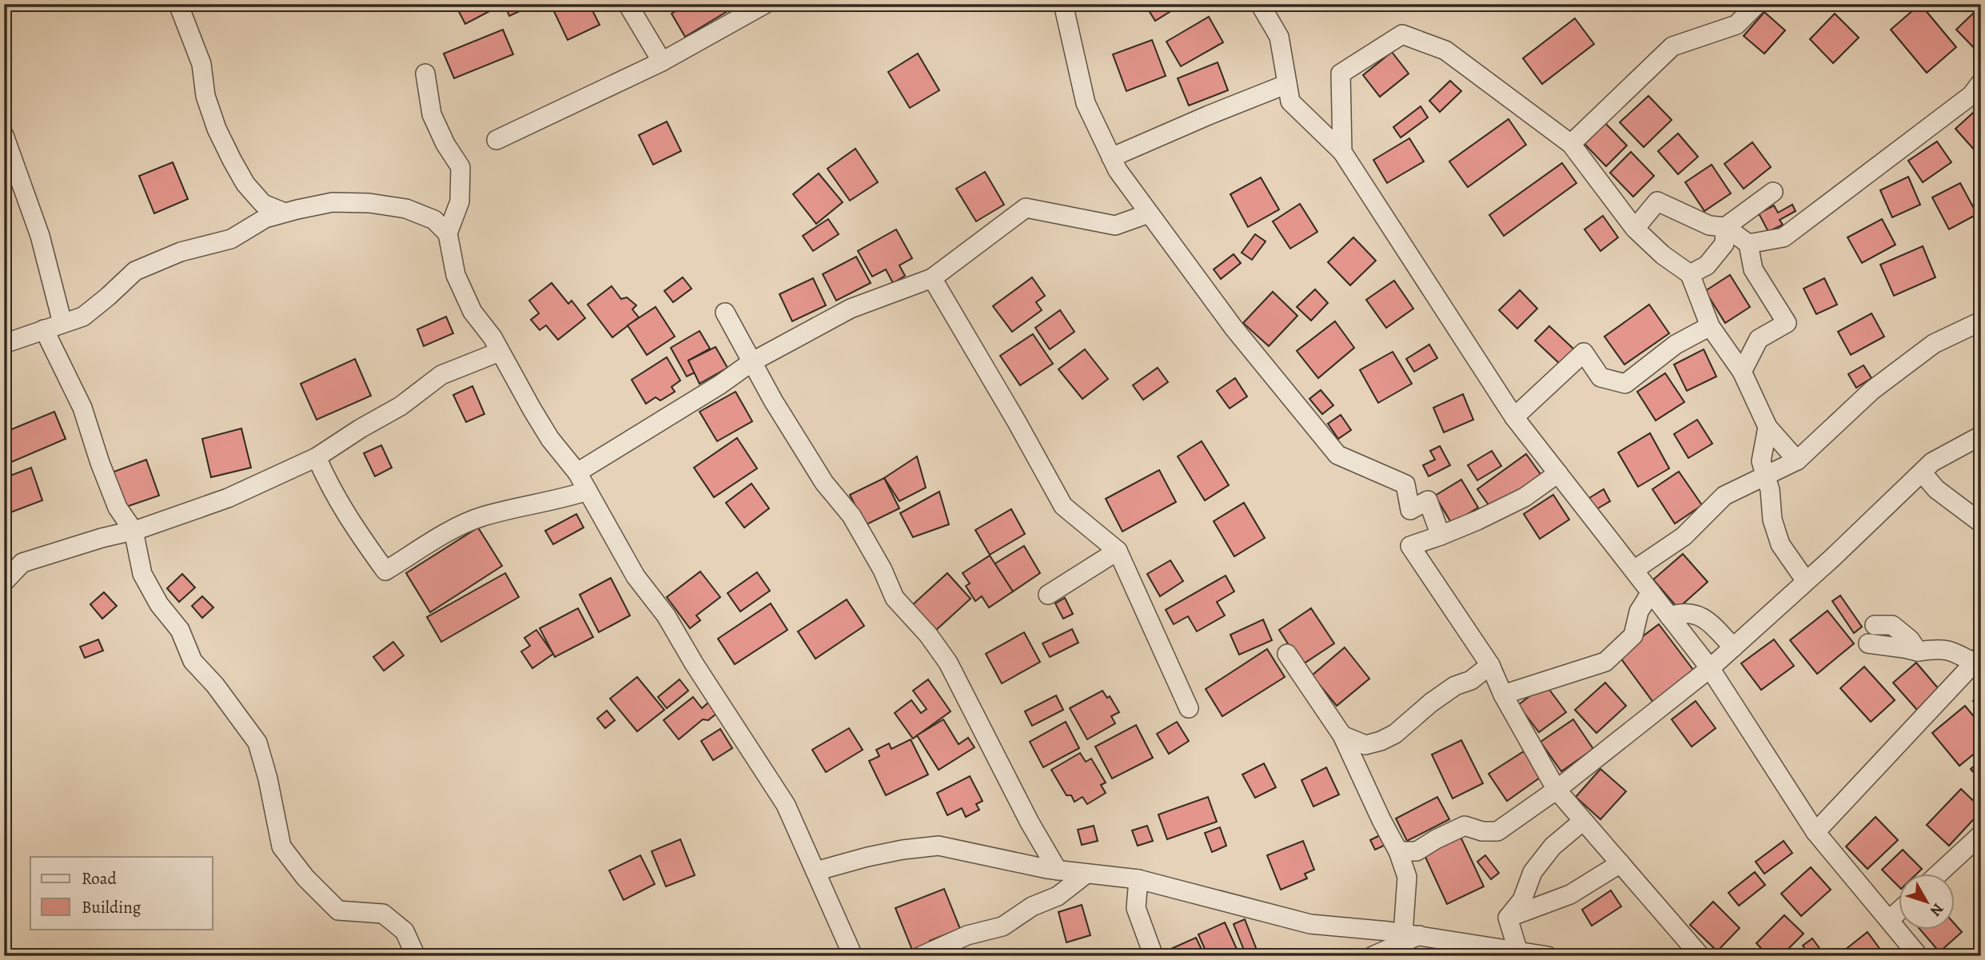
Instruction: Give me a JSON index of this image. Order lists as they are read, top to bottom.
{
  "legend": ["Road", "Building"],
  "north": "bottom right"
}
